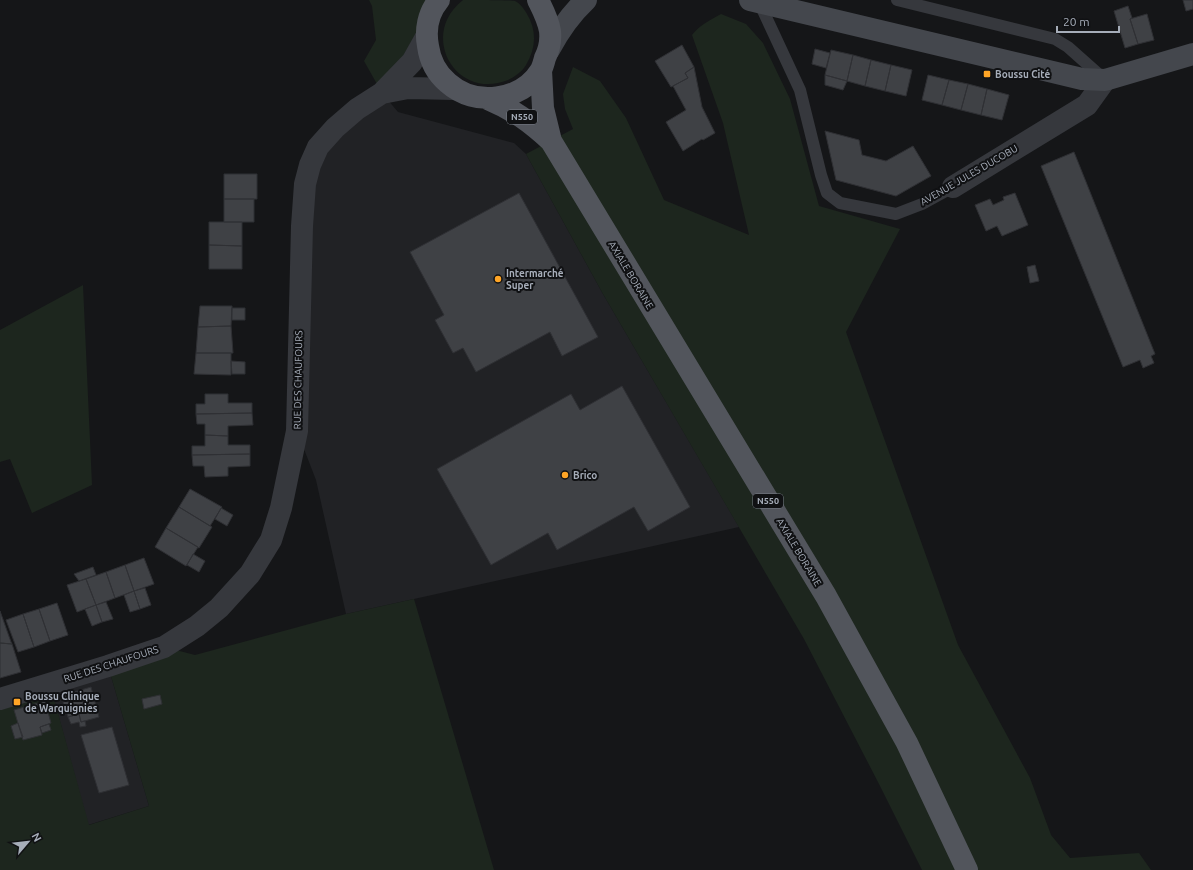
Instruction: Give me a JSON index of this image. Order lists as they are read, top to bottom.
{
  "streets": {
    "main road": ["N550", "AXIALE BORAINE"],
    "street": ["AVENUE JULES DUCOBU", "RUE DES CHAUFOURS"]
  },
  "places": {
    "transit": ["Boussu Cité", "Boussu Clinique de Warquignies"],
    "other": ["Intermarché Super", "Brico"]
  },
  "scale_bar": "20 m",
  "north": "top right"
}
